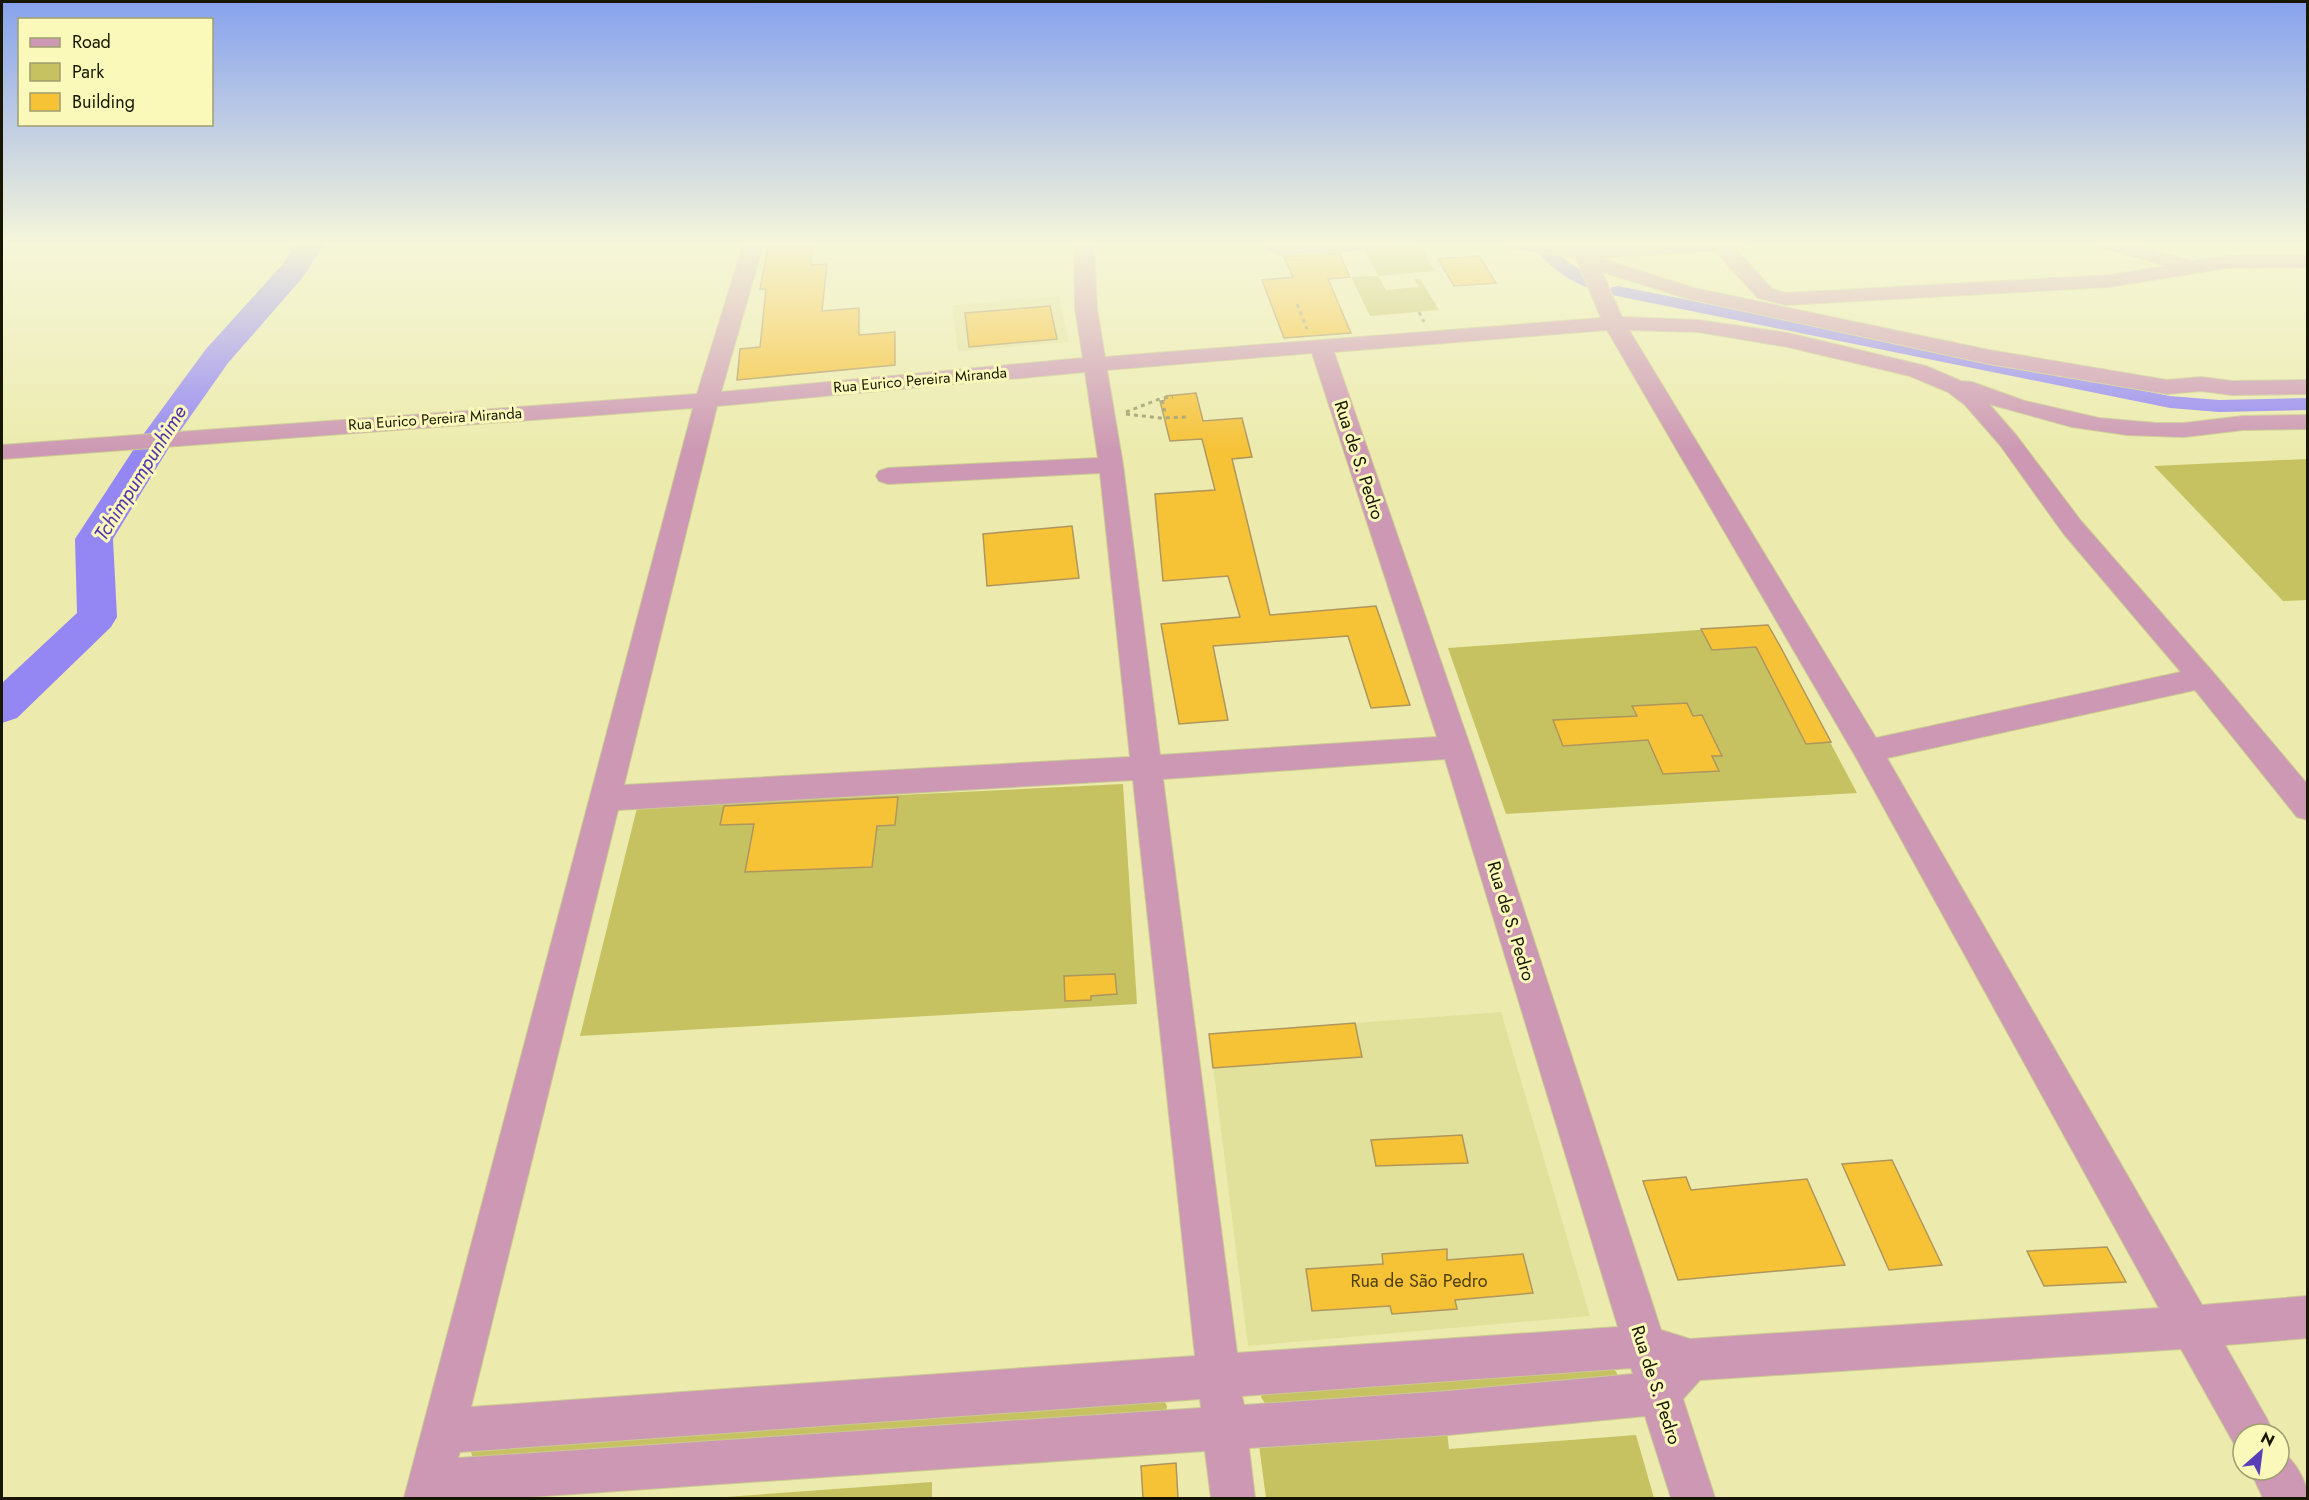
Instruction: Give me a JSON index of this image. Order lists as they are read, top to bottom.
{
  "streets": {
    "street": ["Rua Eurico Pereira Miranda", "Rua de S. Pedro"]
  },
  "crossings": [
    ["Rua Eurico Pereira Miranda", "Rua de S. Pedro"]
  ],
  "water": ["Tchimpumpunhime"],
  "house_numbers": ["Rua de São Pedro"],
  "legend": ["Road", "Park", "Building"],
  "north": "top right"
}
